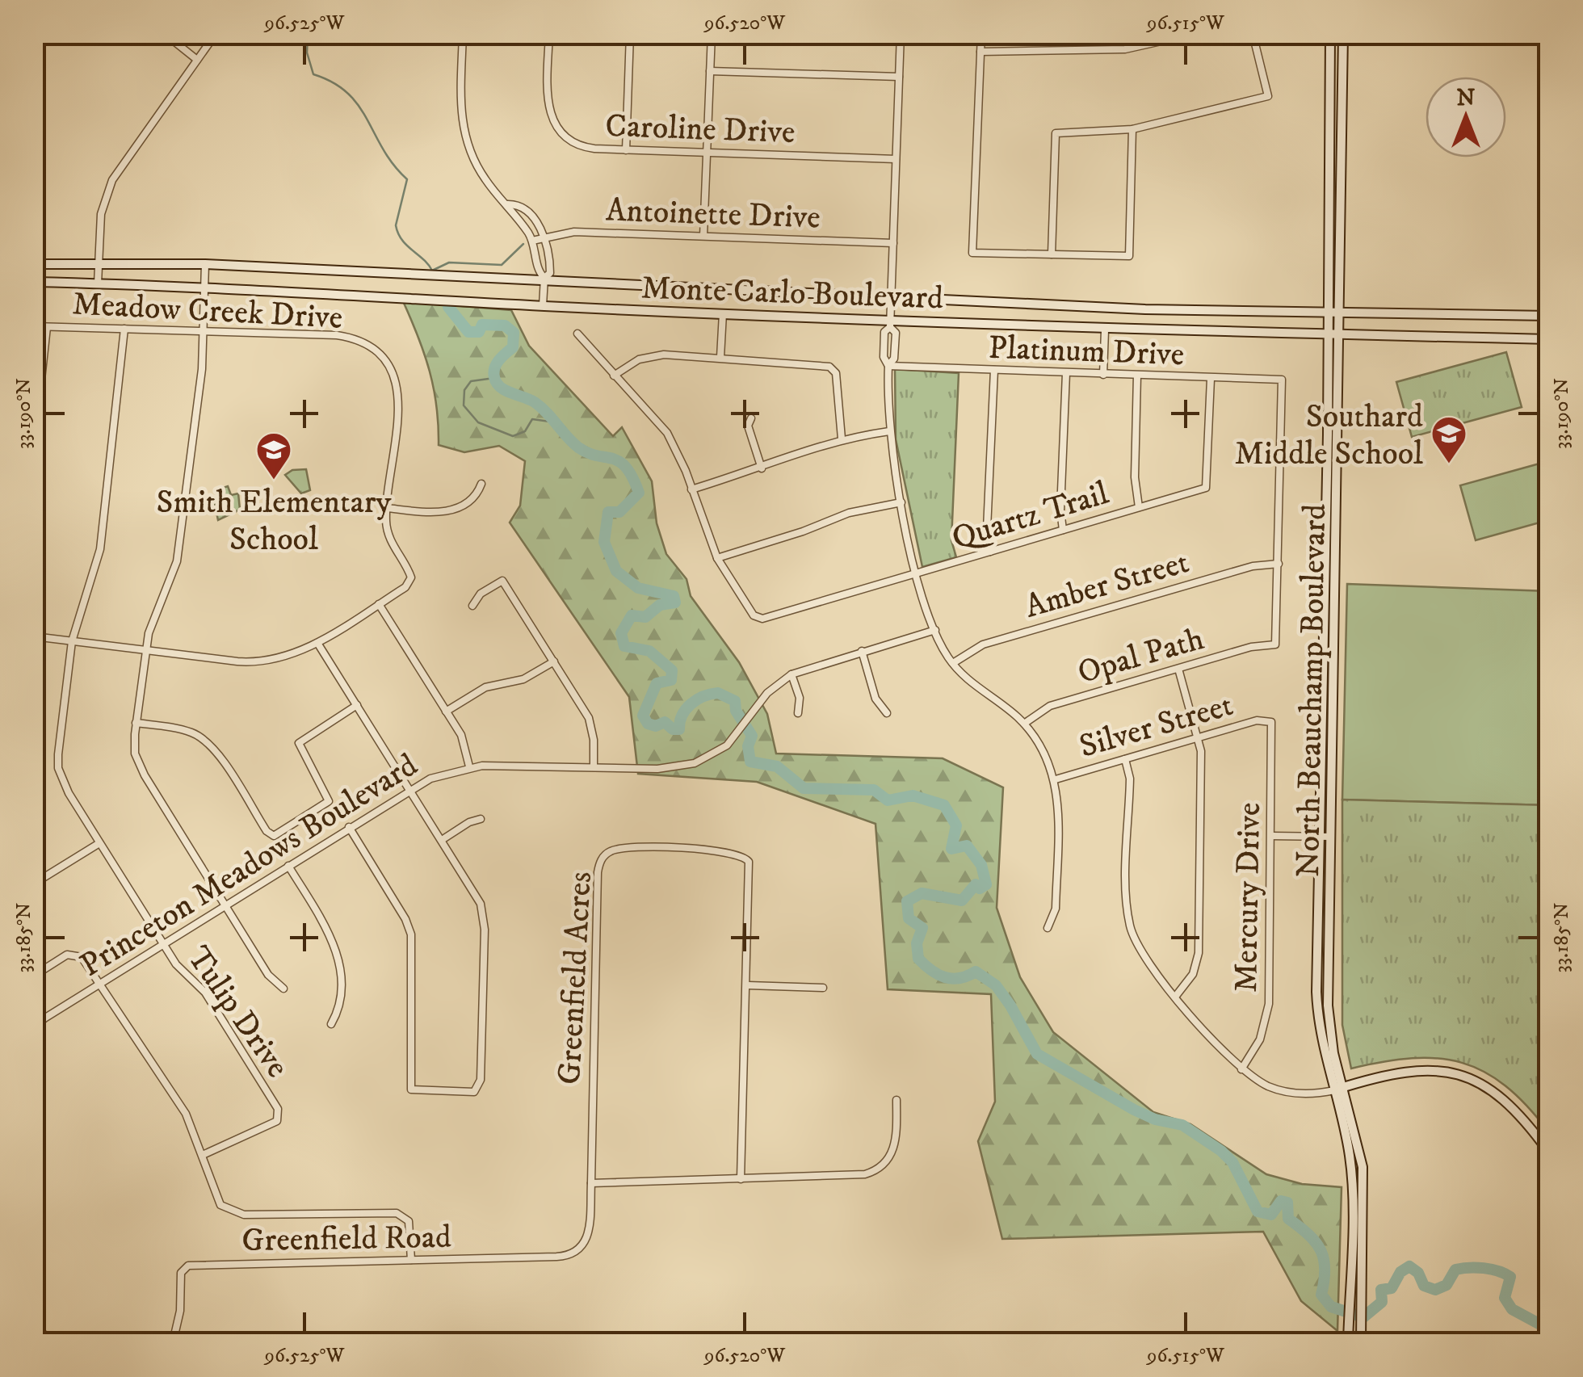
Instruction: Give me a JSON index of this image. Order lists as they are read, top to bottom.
{
  "streets": {
    "main road": ["Monte Carlo Boulevard", "North Beauchamp Boulevard"],
    "street": [
      "Caroline Drive",
      "Antoinette Drive",
      "Meadow Creek Drive",
      "Platinum Drive",
      "Quartz Trail",
      "Amber Street",
      "Opal Path",
      "Silver Street",
      "Princeton Meadows Boulevard",
      "Mercury Drive",
      "Greenfield Acres",
      "Tulip Drive",
      "Greenfield Road"
    ]
  },
  "crossings": [
    ["Monte Carlo Boulevard", "North Beauchamp Boulevard"],
    ["Platinum Drive", "Quartz Trail"],
    ["Platinum Drive", "Amber Street"],
    ["Platinum Drive", "Opal Path"],
    ["Amber Street", "Opal Path"],
    ["Silver Street", "Mercury Drive"],
    ["Princeton Meadows Boulevard", "Tulip Drive"],
    ["Greenfield Acres", "Greenfield Road"]
  ],
  "places": {
    "school or university": ["Southard Middle School", "Smith Elementary School"]
  },
  "north": "top",
  "coordinates": [
    "96.525°W",
    "96.520°W",
    "96.515°W",
    "33.190°N",
    "33.185°N"
  ]
}
